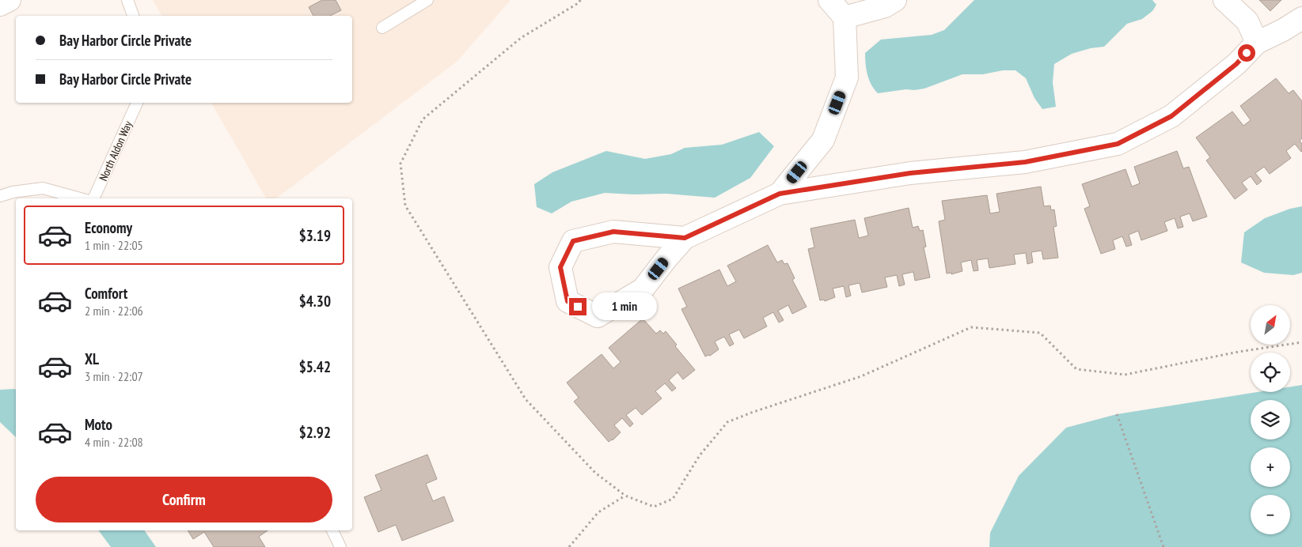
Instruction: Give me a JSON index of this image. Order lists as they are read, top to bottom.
{
  "streets": {
    "lane": ["North Aldon Way"]
  },
  "north": "top right",
  "page": {
    "banner": ["Bay Harbor Circle Private", "Bay Harbor Circle Private"],
    "list": [
      {
        "name": "Economy",
        "note": "1 min · 22:05",
        "value": "$3.19"
      },
      {
        "name": "Comfort",
        "note": "2 min · 22:06",
        "value": "$4.30"
      },
      {
        "name": "XL",
        "note": "3 min · 22:07",
        "value": "$5.42"
      },
      {
        "name": "Moto",
        "note": "4 min · 22:08",
        "value": "$2.92"
      }
    ],
    "bubble": "1 min",
    "map_buttons": ["+", "−"],
    "buttons": "Confirm"
  }
}
